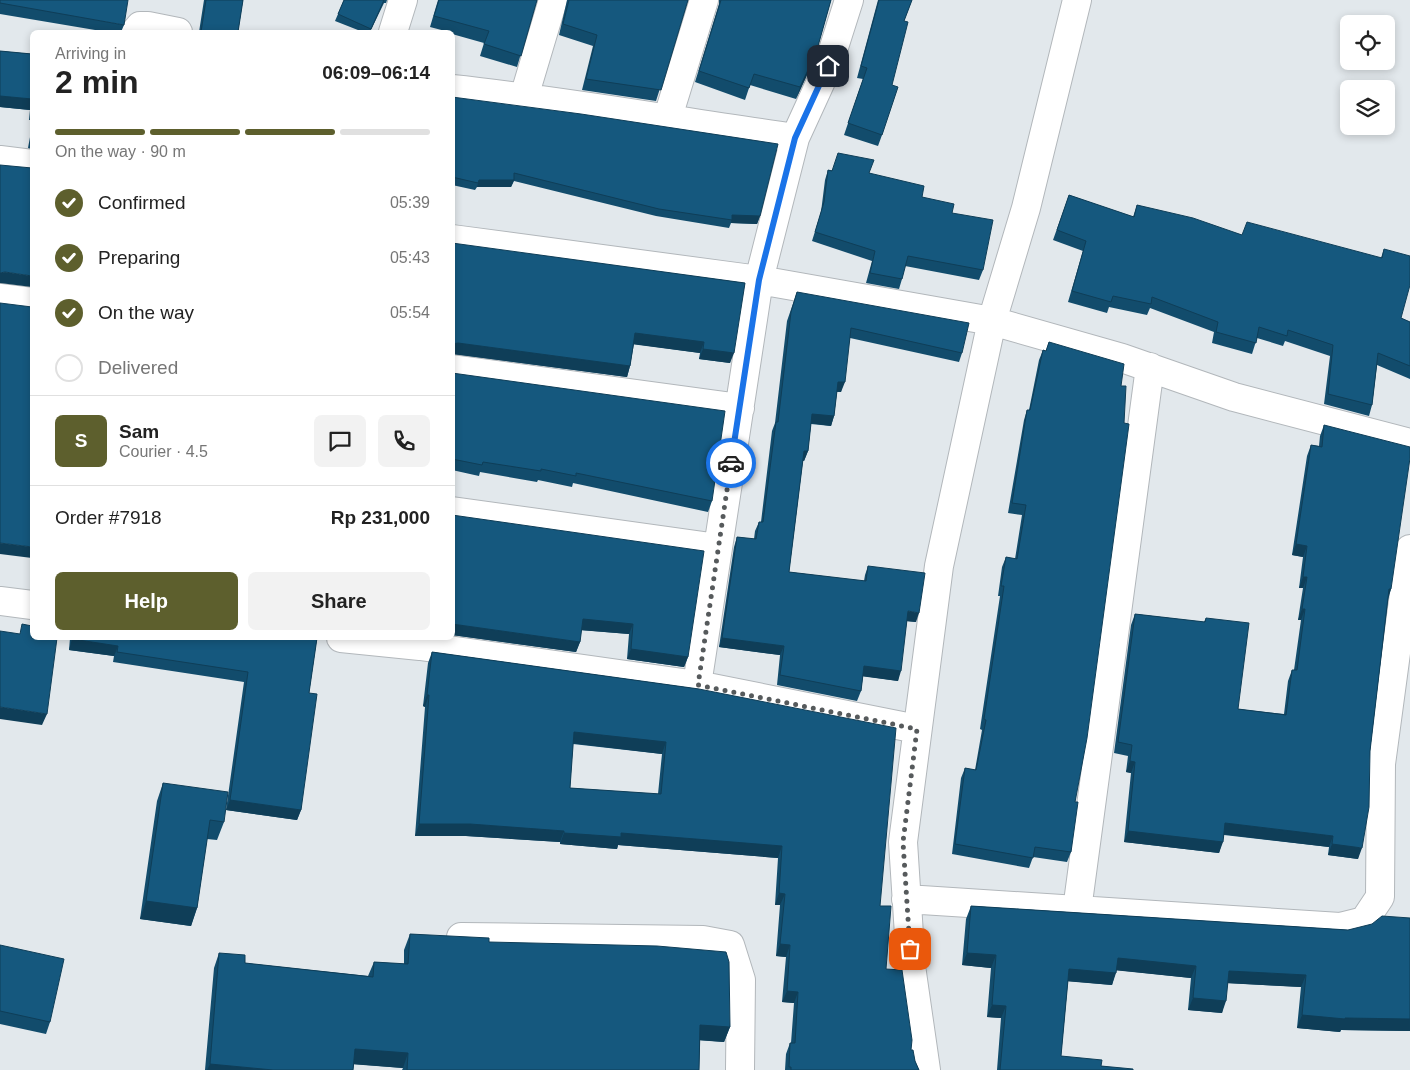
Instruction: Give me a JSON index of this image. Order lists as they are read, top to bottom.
{
  "page": {
    "heading": ["2 min", "Arriving in", "06:09–06:14"],
    "panel": [
      "Sam",
      "Courier · 4.5",
      "Order #7918",
      "Rp 231,000"
    ],
    "bar": "On the way · 90 m",
    "list": [
      ["Confirmed", "05:39"],
      ["Preparing", "05:43"],
      ["On the way", "05:54"],
      "Delivered"
    ],
    "round": "S",
    "buttons": ["Help", "Share"]
  }
}
